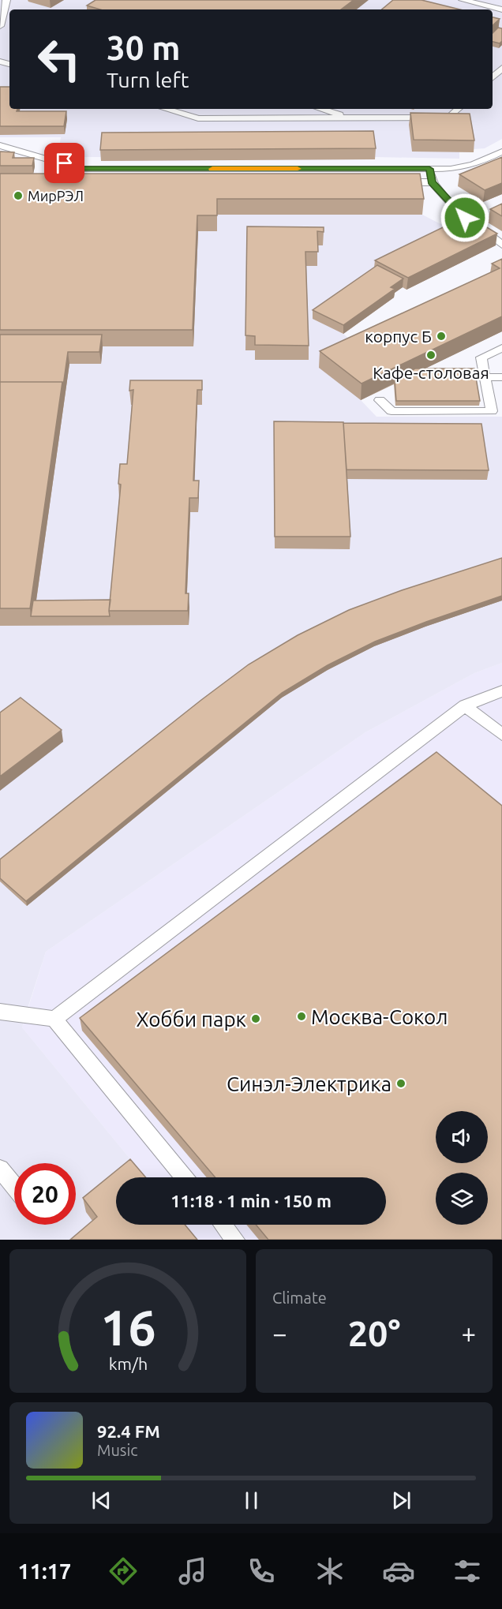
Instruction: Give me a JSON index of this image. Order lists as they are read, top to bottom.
{
  "places": [
    "МирРЭЛ",
    "корпус Б",
    "Кафе-столовая",
    "Москва-Сокол",
    "Хобби парк",
    "Синэл-Электрика"
  ],
  "page": {
    "turn": ["30 m", "Turn left"],
    "limit": "20",
    "trip": "11:18 · 1 min · 150 m",
    "tile": "Climate",
    "heat": ["−", "20°", "+"],
    "song": ["92.4 FM", "Music"],
    "tabs": "11:17",
    "gauge": ["16", "km/h"]
  }
}
